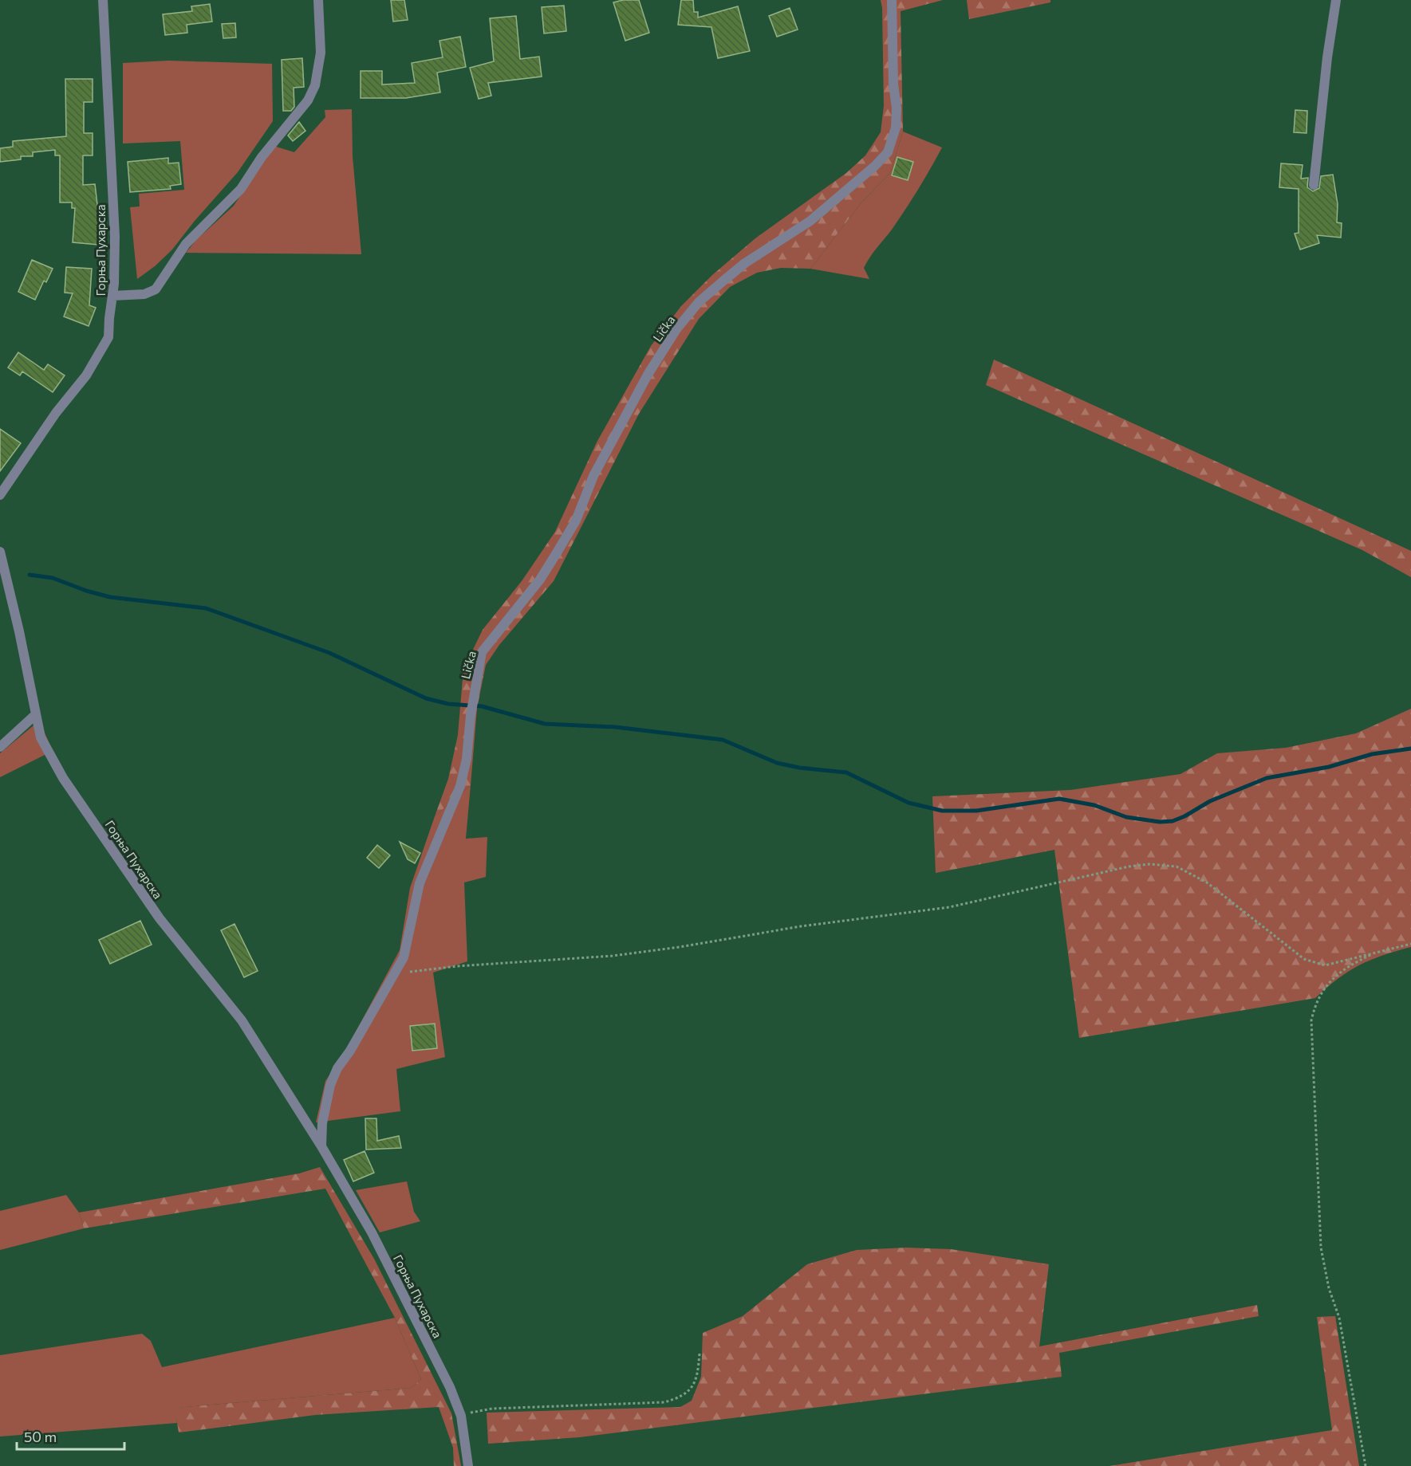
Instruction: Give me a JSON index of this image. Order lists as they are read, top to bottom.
{
  "streets": {
    "street": ["Горња Пухарска", "Lička"]
  },
  "scale_bar": "50 m"
}
